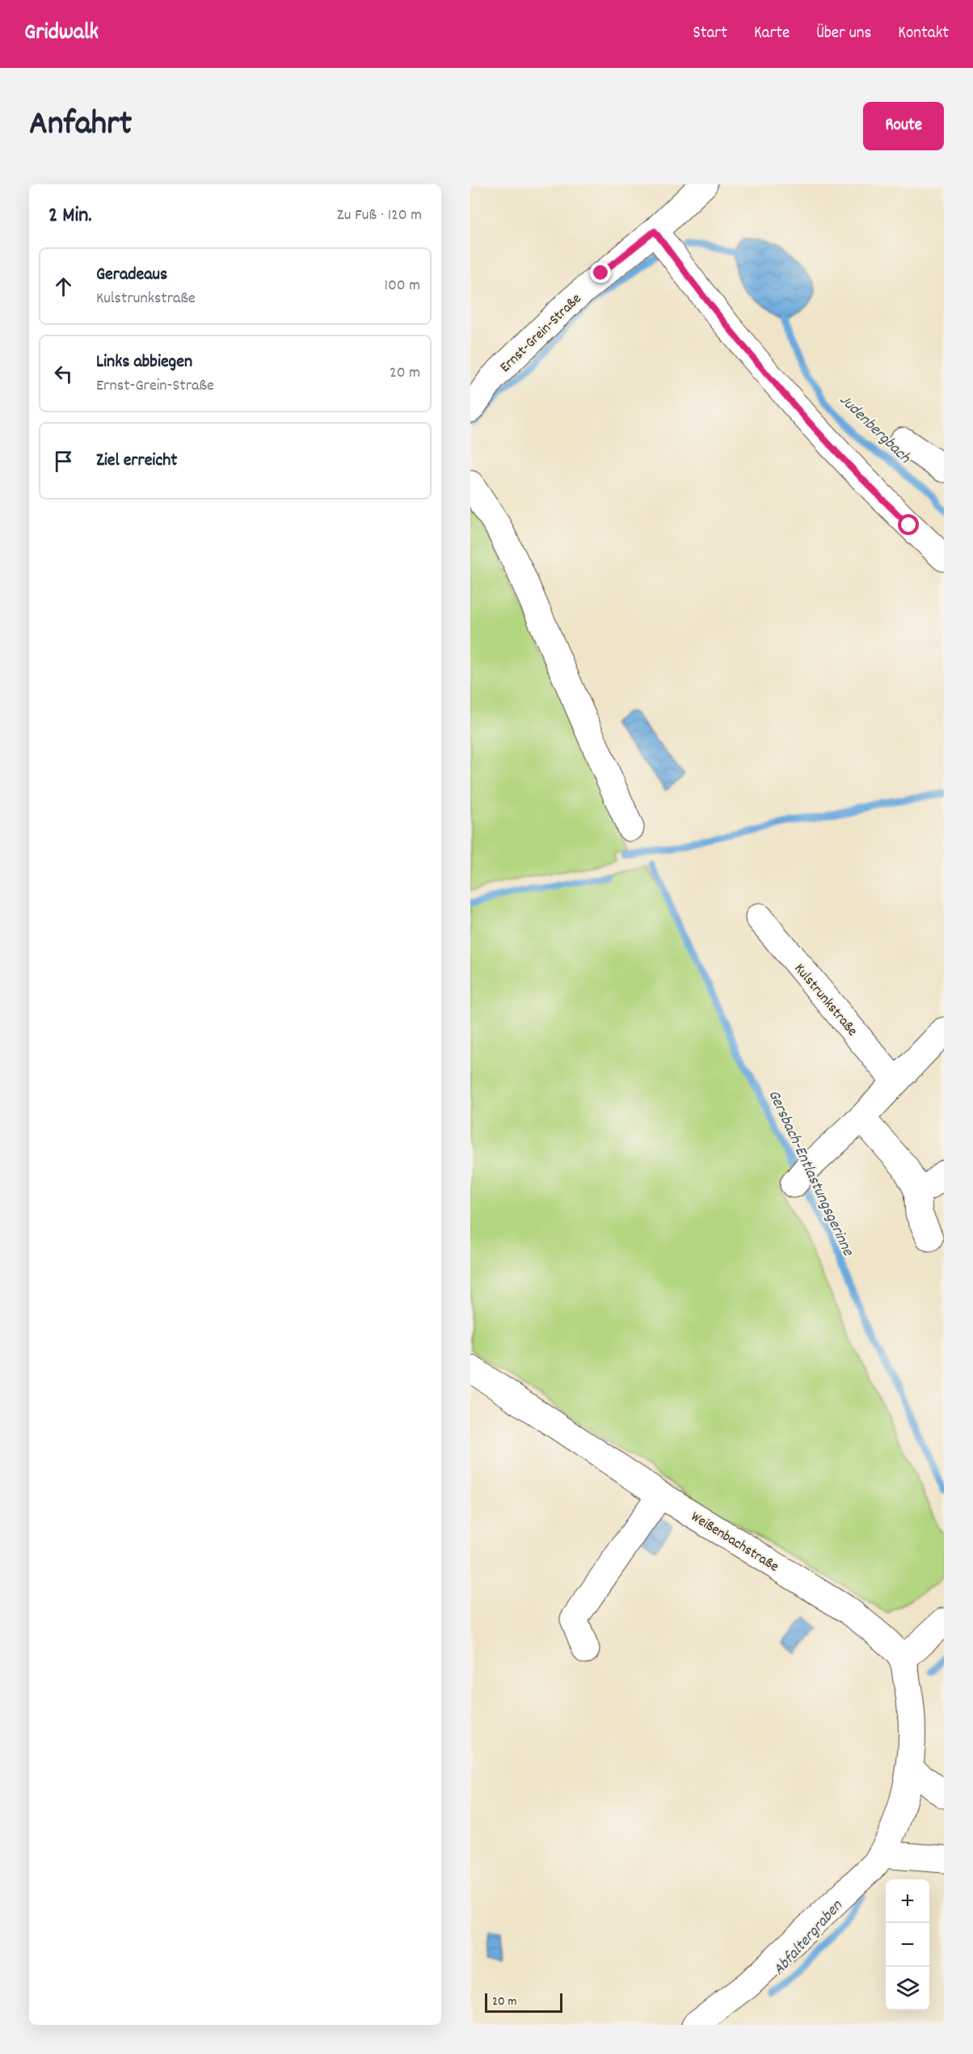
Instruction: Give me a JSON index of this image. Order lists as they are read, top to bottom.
{
  "streets": {
    "street": ["Ernst-Grein-Straße", "Kulstrunkstraße", "Weißenbachstraße"]
  },
  "water": ["Judenbergbach", "Gersbach-Entlastungsgerinne", "Abfaltergraben"],
  "scale_bar": "20 m",
  "page": {
    "header": "Gridwalk",
    "nav": [
      "Start",
      "Karte",
      "Über uns",
      "Kontakt"
    ],
    "title": "Anfahrt",
    "buttons": "Route",
    "heading": ["2 Min.", "Zu Fuß · 120 m"],
    "list": [
      ["Geradeaus", "Kulstrunkstraße", "100 m"],
      ["Links abbiegen", "Ernst-Grein-Straße", "20 m"],
      "Ziel erreicht"
    ],
    "map_buttons": ["+", "−"],
    "scale": "20 m"
  }
}
